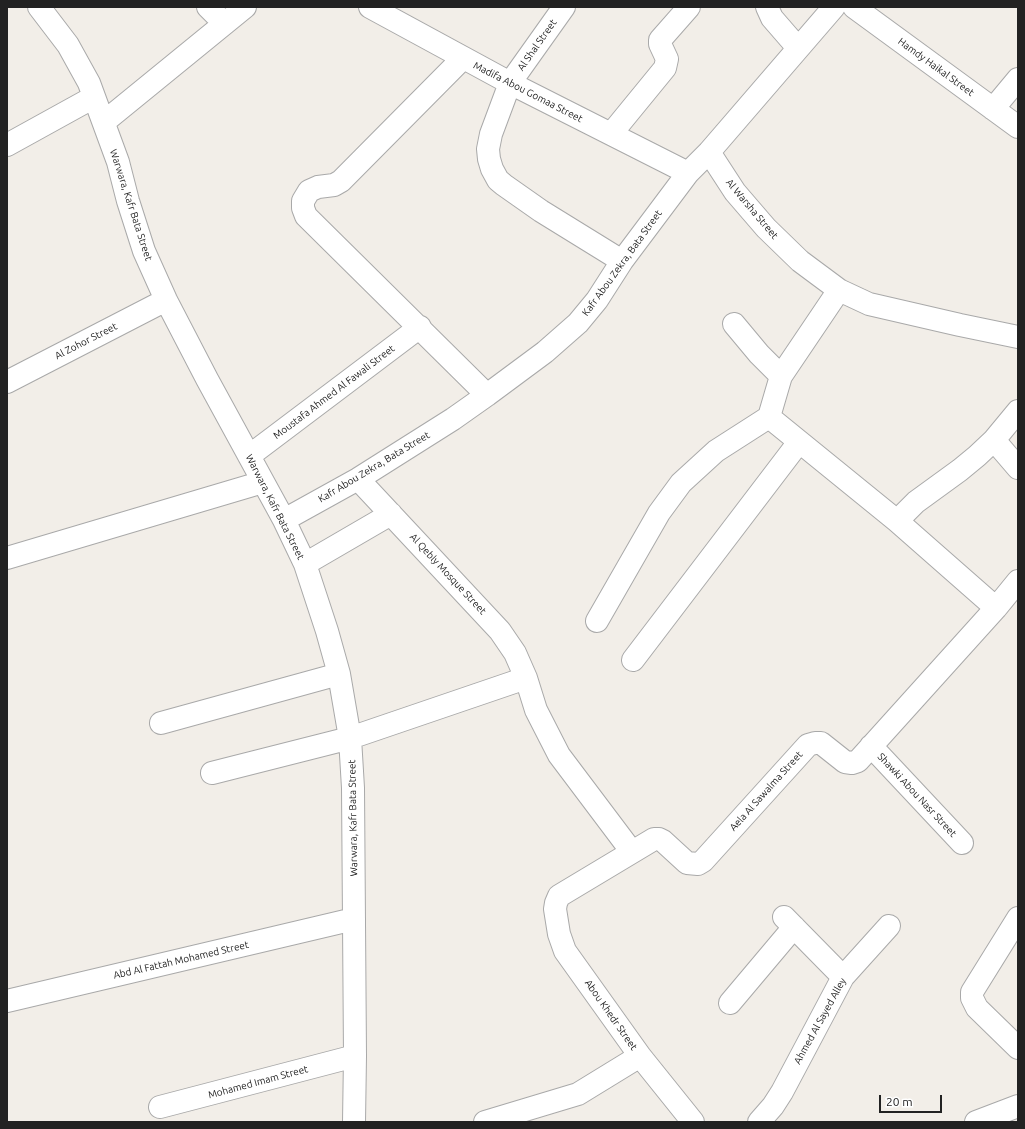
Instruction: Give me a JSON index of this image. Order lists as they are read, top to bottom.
{
  "streets": {
    "street": [
      "Al Shal Street",
      "Hamdy Haikal Street",
      "Madifa Abou Gomaa Street",
      "Warwara, Kafr Bata Street",
      "Al Warsha Street",
      "Kafr Abou Zekra, Bata Street",
      "Al Zohor Street",
      "Moustafa Ahmed Al Fawali Street",
      "Al Qebly Mosque Street",
      "Aela Al Sawalma Street",
      "Shawki Abou Nasr Street",
      "Abd Al Fattah Mohamed Street",
      "Abou Khedr Street",
      "Ahmed Al Sayed Alley",
      "Mohamed Imam Street"
    ]
  },
  "crossings": [
    ["Al Shal Street", "Madifa Abou Gomaa Street"],
    ["Al Shal Street", "Kafr Abou Zekra, Bata Street"],
    ["Madifa Abou Gomaa Street", "Kafr Abou Zekra, Bata Street"],
    ["Warwara, Kafr Bata Street", "Kafr Abou Zekra, Bata Street"],
    ["Warwara, Kafr Bata Street", "Al Zohor Street"],
    ["Warwara, Kafr Bata Street", "Moustafa Ahmed Al Fawali Street"],
    ["Warwara, Kafr Bata Street", "Abd Al Fattah Mohamed Street"],
    ["Warwara, Kafr Bata Street", "Mohamed Imam Street"],
    ["Al Warsha Street", "Kafr Abou Zekra, Bata Street"],
    ["Kafr Abou Zekra, Bata Street", "Al Qebly Mosque Street"],
    ["Al Qebly Mosque Street", "Aela Al Sawalma Street"],
    ["Aela Al Sawalma Street", "Shawki Abou Nasr Street"],
    ["Aela Al Sawalma Street", "Abou Khedr Street"]
  ],
  "scale_bar": "20 m"
}
